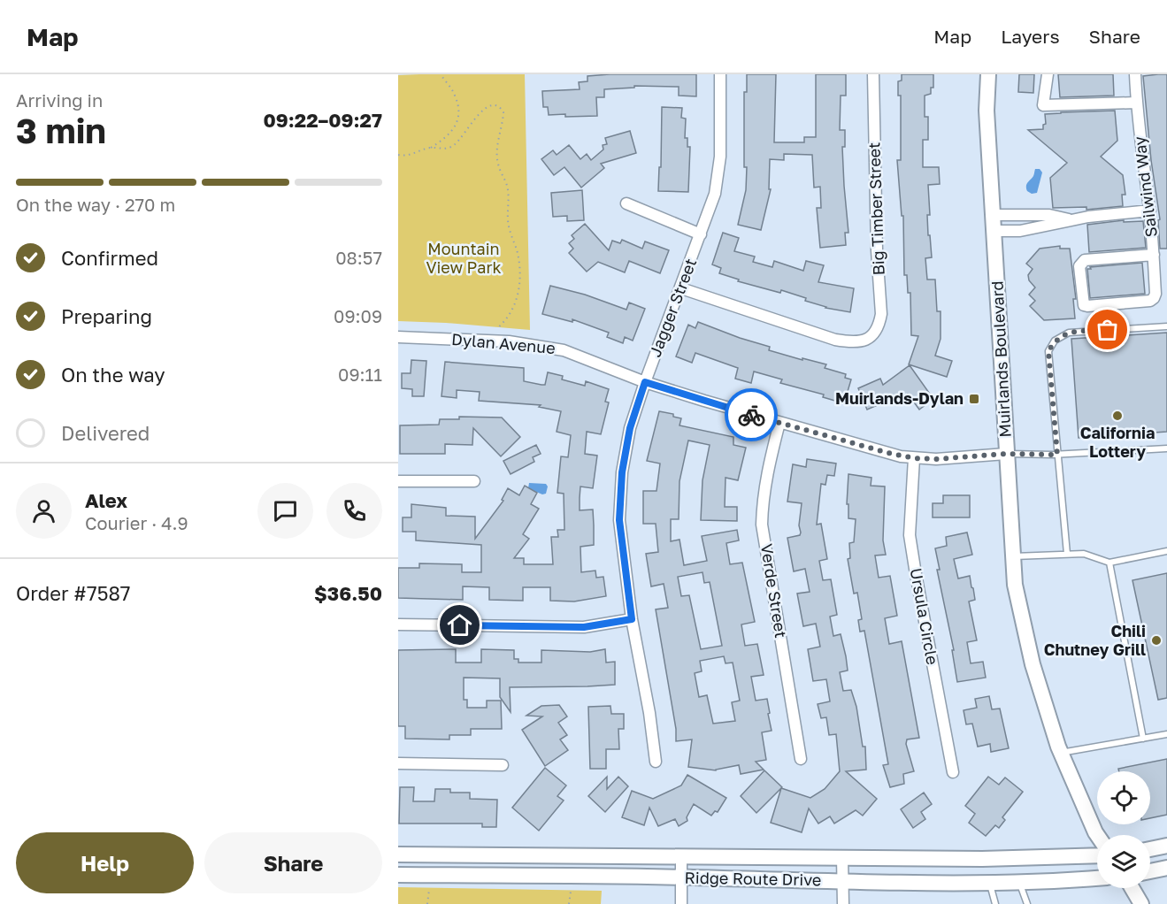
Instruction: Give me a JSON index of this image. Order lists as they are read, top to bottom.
{
  "streets": {
    "main road": ["Muirlands Boulevard", "Ridge Route Drive"],
    "street": [
      "Sailwind Way",
      "Big Timber Street",
      "Jagger Street",
      "Dylan Avenue",
      "Verde Street",
      "Ursula Circle"
    ]
  },
  "crossings": [
    ["Big Timber Street", "Jagger Street"],
    ["Jagger Street", "Dylan Avenue"],
    ["Dylan Avenue", "Muirlands Boulevard"],
    ["Dylan Avenue", "Verde Street"],
    ["Dylan Avenue", "Ursula Circle"]
  ],
  "parks": ["Mountain View Park"],
  "places": {
    "transit": ["Muirlands-Dylan"],
    "other": ["California Lottery", "Chili Chutney Grill"]
  },
  "page": {
    "header": "Map",
    "nav": ["Map", "Layers", "Share"],
    "heading": ["3 min", "Arriving in", "09:22–09:27"],
    "panel": [
      "Alex",
      "Courier · 4.9",
      "Order #7587",
      "$36.50"
    ],
    "bar": "On the way · 270 m",
    "list": [
      ["Confirmed", "08:57"],
      ["Preparing", "09:09"],
      ["On the way", "09:11"],
      "Delivered"
    ],
    "buttons": ["Help", "Share"]
  }
}
